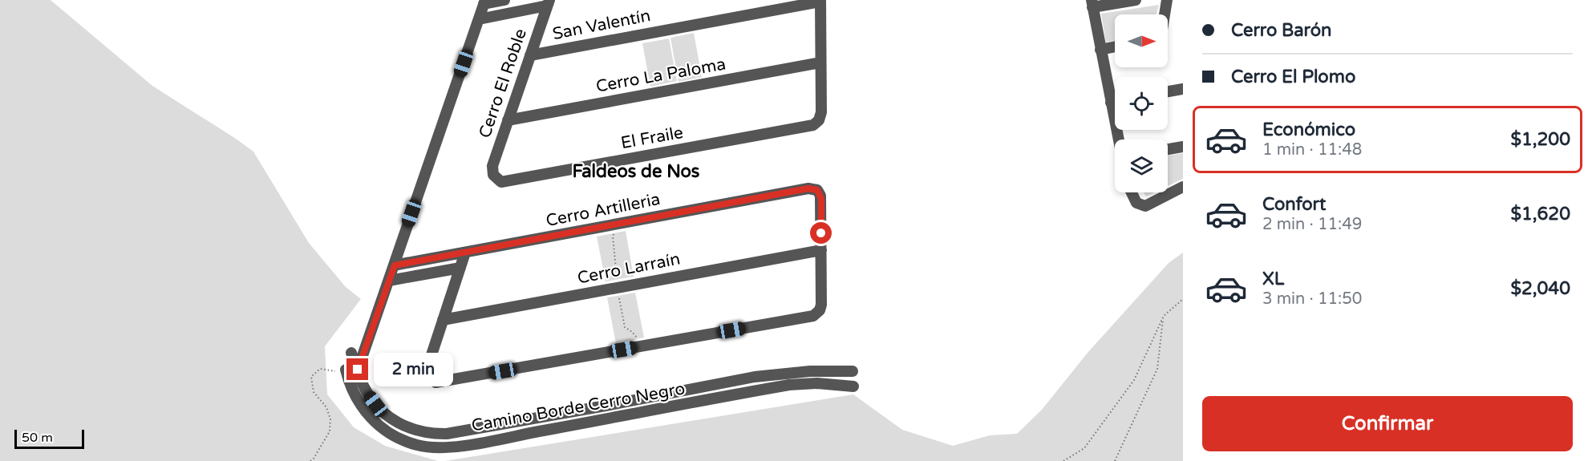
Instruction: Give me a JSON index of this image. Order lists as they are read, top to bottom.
{
  "streets": {
    "street": [
      "San Valentín",
      "Cerro La Paloma",
      "Cerro El Roble",
      "El Fraile",
      "Cerro Artilleria",
      "Cerro Larraín",
      "Camino Borde Cerro Negro"
    ]
  },
  "crossings": [
    ["San Valentín", "Cerro El Roble"],
    ["Cerro La Paloma", "Cerro El Roble"],
    ["Cerro La Paloma", "El Fraile"],
    ["Cerro El Roble", "El Fraile"],
    ["Cerro Artilleria", "Cerro Larraín"]
  ],
  "districts": ["Faldeos de Nos"],
  "scale_bar": "50 m",
  "north": "right",
  "page": {
    "banner": ["Cerro Barón", "Cerro El Plomo"],
    "list": [
      {
        "name": "Económico",
        "note": "1 min · 11:48",
        "value": "$1,200"
      },
      {
        "name": "Confort",
        "note": "2 min · 11:49",
        "value": "$1,620"
      },
      {
        "name": "XL",
        "note": "3 min · 11:50",
        "value": "$2,040"
      }
    ],
    "bubble": "2 min",
    "buttons": "Confirmar",
    "scale": "50 m"
  }
}
